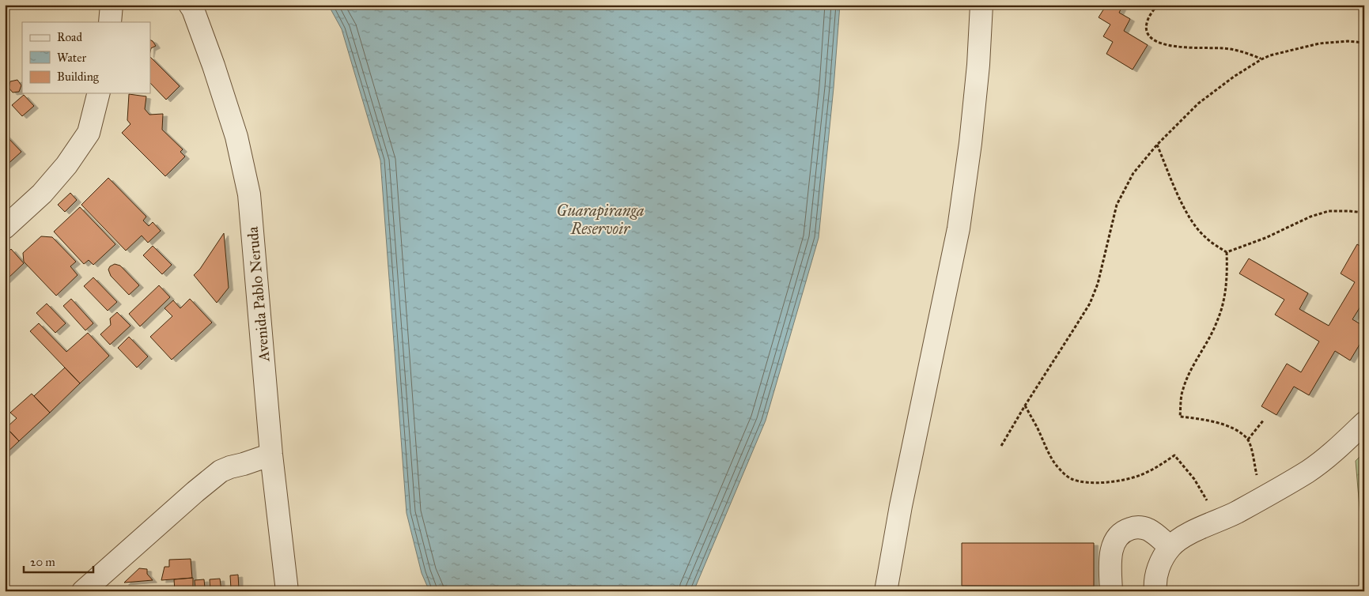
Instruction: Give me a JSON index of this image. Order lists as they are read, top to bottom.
{
  "streets": {
    "street": ["Avenida Pablo Neruda"]
  },
  "water": ["Guarapiranga Reservoir"],
  "legend": ["Road", "Water", "Building"],
  "scale_bar": "20 m"
}
